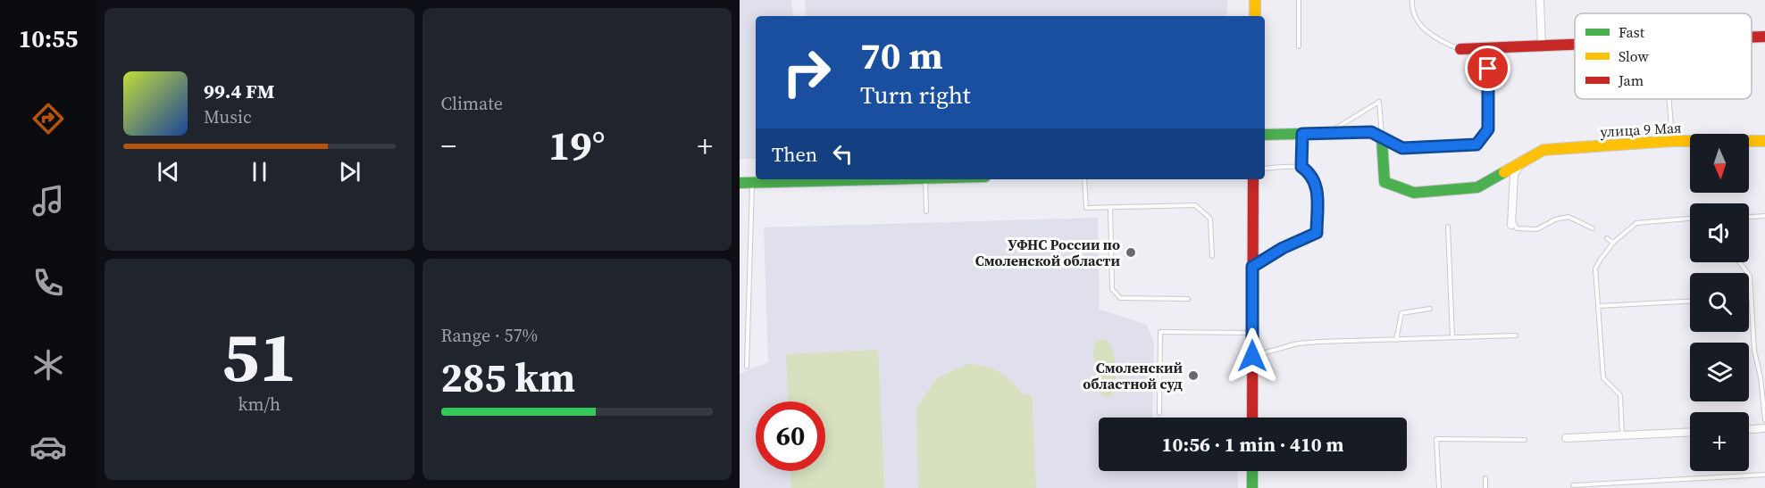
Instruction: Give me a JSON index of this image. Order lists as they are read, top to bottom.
{
  "streets": {
    "street": ["улица 9 Мая"]
  },
  "places": ["УФНС России по Смоленской области", "Смоленский областной суд"],
  "legend": ["Fast", "Slow", "Jam"],
  "north": "bottom",
  "page": {
    "tabs": "10:55",
    "tile": [
      "Climate",
      ["51", "km/h"],
      ["Range · 57%", "285 km"]
    ],
    "turn": ["70 m", "Turn right"],
    "song": ["99.4 FM", "Music"],
    "heat": ["−", "19°", "+"],
    "then": "Then",
    "map_buttons": "+",
    "limit": "60",
    "trip": "10:56 · 1 min · 410 m"
  }
}
